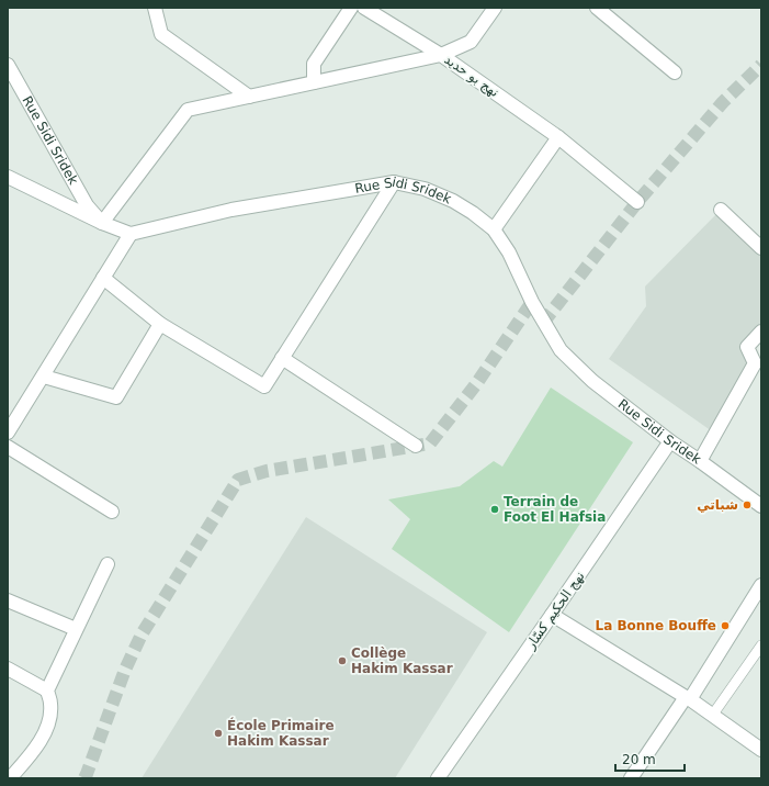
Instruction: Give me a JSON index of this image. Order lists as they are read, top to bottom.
{
  "streets": {
    "street": ["نهج بو حديد", "Rue Sidi Sridek", "نهج الحكيم كسّار"]
  },
  "crossings": [
    ["نهج بو حديد", "Rue Sidi Sridek"],
    ["Rue Sidi Sridek", "نهج الحكيم كسّار"]
  ],
  "places": [
    "شباتي",
    "Terrain de Foot El Hafsia",
    "La Bonne Bouffe",
    "Collège Hakim Kassar",
    "École Primaire Hakim Kassar"
  ],
  "scale_bar": "20 m"
}
